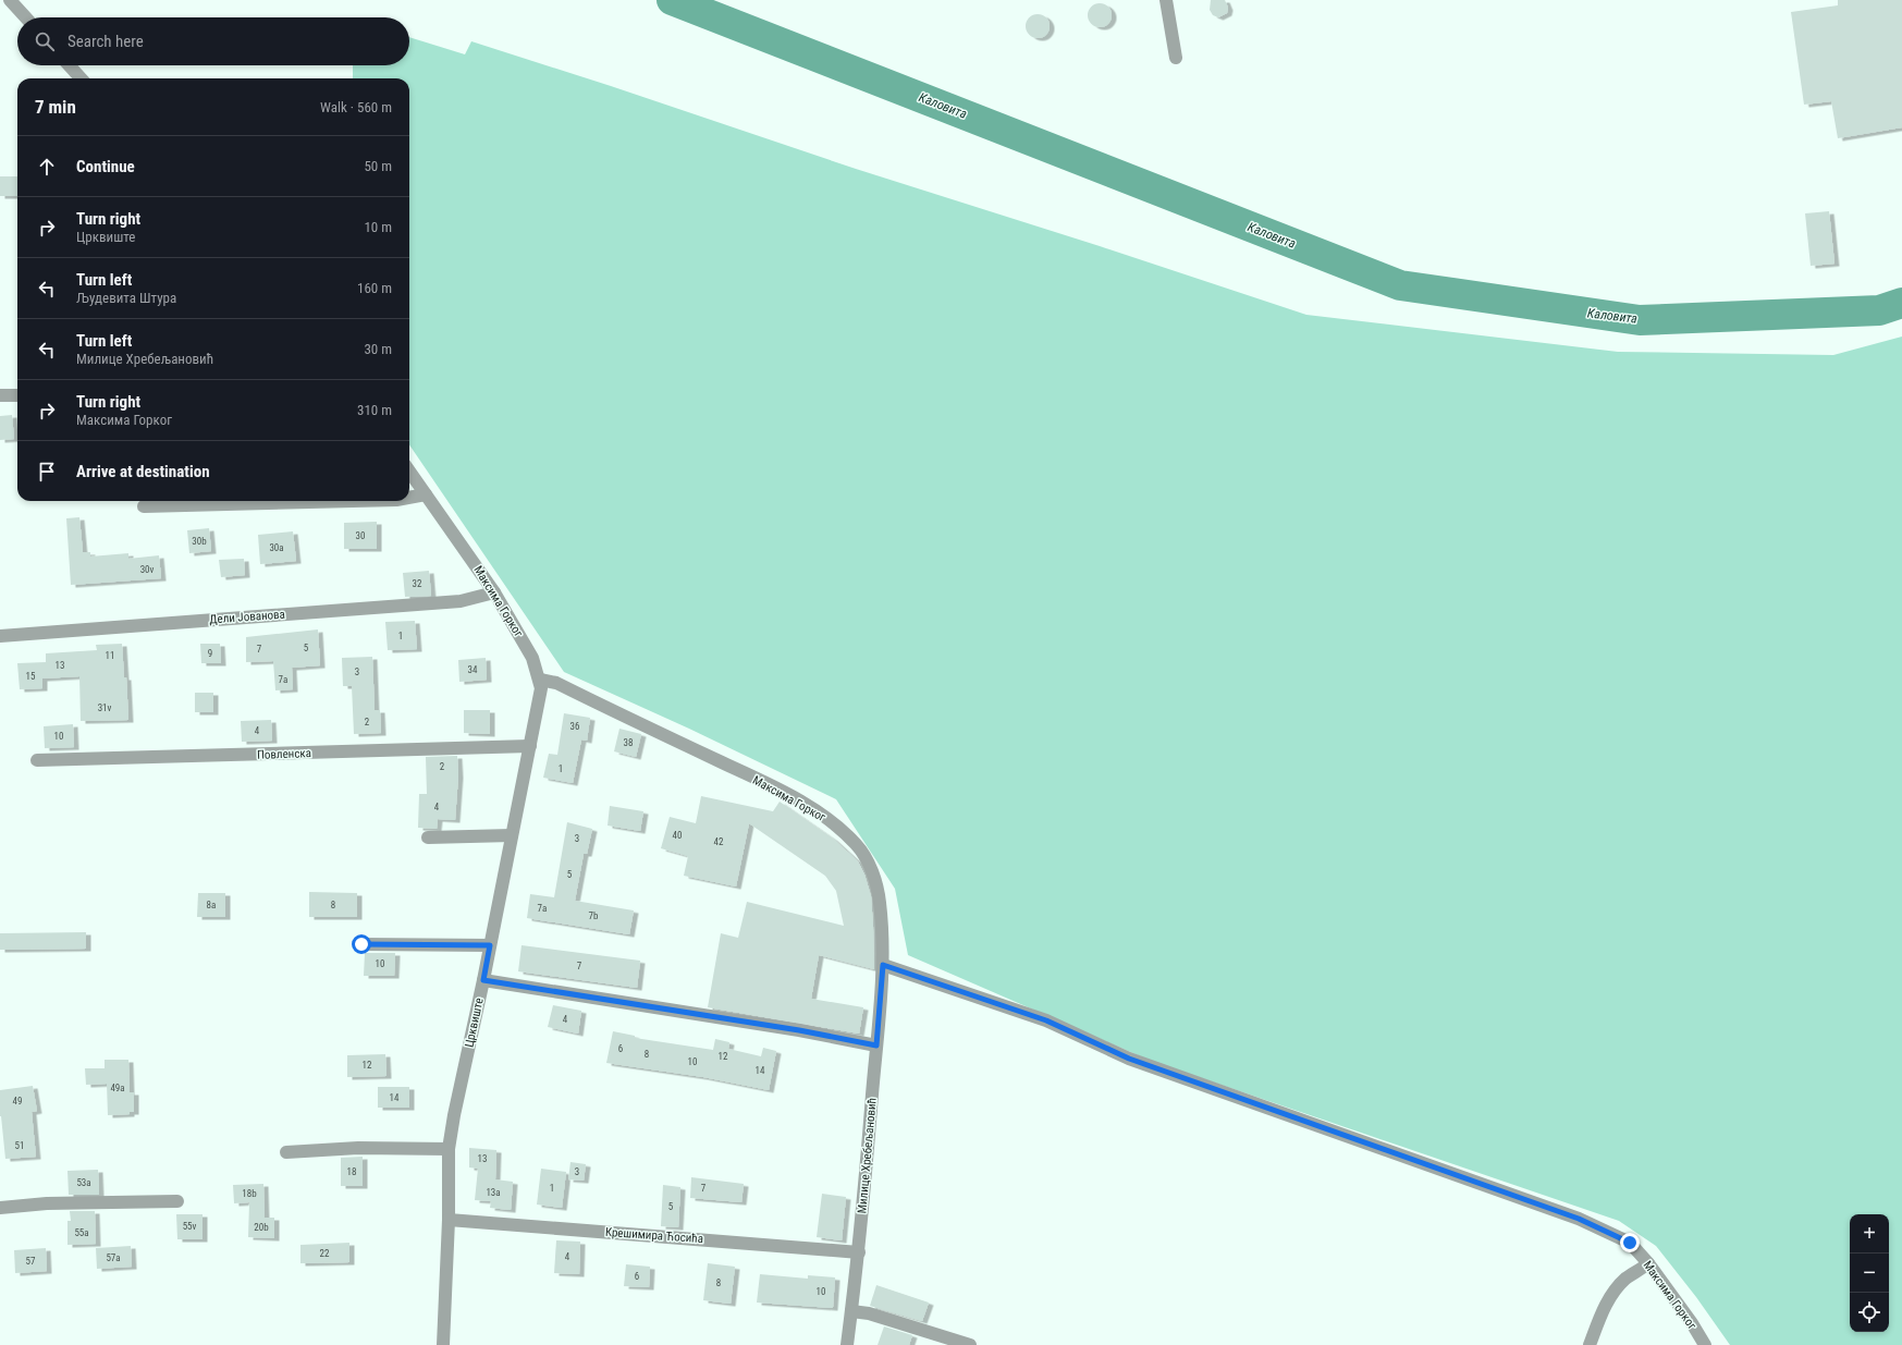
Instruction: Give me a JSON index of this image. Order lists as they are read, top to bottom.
{
  "streets": {
    "street": [
      "Максима Горког",
      "Дели Јованова",
      "Повленска",
      "Црквиште",
      "Милице Хребељановић",
      "Крешимира Ћосића"
    ]
  },
  "crossings": [
    ["Максима Горког", "Дели Јованова"],
    ["Максима Горког", "Црквиште"],
    ["Максима Горког", "Милице Хребељановић"],
    ["Повленска", "Црквиште"],
    ["Црквиште", "Крешимира Ћосића"],
    ["Милице Хребељановић", "Крешимира Ћосића"]
  ],
  "water": ["Каловита"],
  "house_numbers": [
    "30",
    "30b",
    "30a",
    "30v",
    "32",
    "1",
    "5",
    "7",
    "9",
    "11",
    "13",
    "34",
    "3",
    "15",
    "7a",
    "31v",
    "2",
    "36",
    "4",
    "10",
    "38",
    "2",
    "1",
    "4",
    "40",
    "3",
    "42",
    "5",
    "8a",
    "8",
    "7a",
    "7b",
    "10",
    "7",
    "4",
    "6",
    "8",
    "12",
    "10",
    "12",
    "14",
    "49a",
    "14",
    "49",
    "51",
    "13",
    "18",
    "3",
    "53a",
    "1",
    "7",
    "13a",
    "18b",
    "5",
    "55v",
    "20b",
    "55a",
    "22",
    "4",
    "57a",
    "57",
    "6",
    "8",
    "10"
  ],
  "page": {
    "search": "Search here",
    "heading": ["7 min", "Walk · 560 m"],
    "list": [
      ["Continue", "50 m"],
      ["Turn right", "Црквиште", "10 m"],
      ["Turn left", "Људевита Штура", "160 m"],
      ["Turn left", "Милице Хребељановић", "30 m"],
      ["Turn right", "Максима Горког", "310 m"],
      "Arrive at destination"
    ],
    "map_buttons": ["+", "−"]
  }
}
